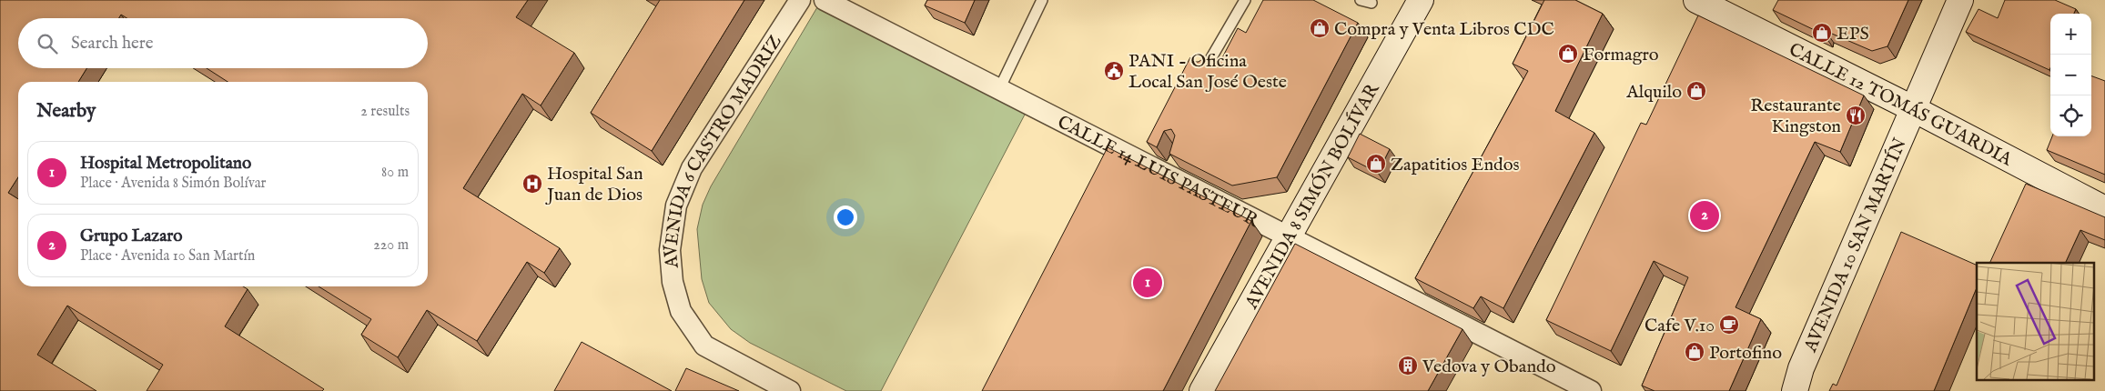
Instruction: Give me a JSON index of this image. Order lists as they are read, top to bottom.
{
  "streets": {
    "street": [
      "CALLE 12 TOMÁS GUARDIA",
      "AVENIDA 6 CASTRO MADRIZ",
      "CALLE 14 LUIS PASTEUR",
      "AVENIDA 8 SIMÓN BOLÍVAR",
      "AVENIDA 10 SAN MARTÍN"
    ]
  },
  "crossings": [
    ["CALLE 12 TOMÁS GUARDIA", "AVENIDA 10 SAN MARTÍN"],
    ["CALLE 14 LUIS PASTEUR", "AVENIDA 8 SIMÓN BOLÍVAR"]
  ],
  "places": {
    "shop": [
      "Compra y Venta Libros CDC",
      "EPS",
      "Formagro",
      "Alquilo",
      "Zapatitios Endos",
      "Portofino"
    ],
    "public building": ["PANI - Oficina Local San José Oeste"],
    "restaurant": ["Restaurante Kingston"],
    "hospital": ["Hospital San Juan de Dios"],
    "cafe": ["Cafe V.10"],
    "building": ["Vedova y Obando"]
  },
  "page": {
    "map_buttons": ["+", "−"],
    "search": "Search here",
    "heading": ["Nearby", "2 results"],
    "list": [
      {
        "mark": "1",
        "name": "Hospital Metropolitano",
        "note": "Place · Avenida 8 Simón Bolívar",
        "value": "80 m"
      },
      {
        "mark": "2",
        "name": "Grupo Lazaro",
        "note": "Place · Avenida 10 San Martín",
        "value": "220 m"
      }
    ],
    "pins": ["2", "1"]
  }
}
